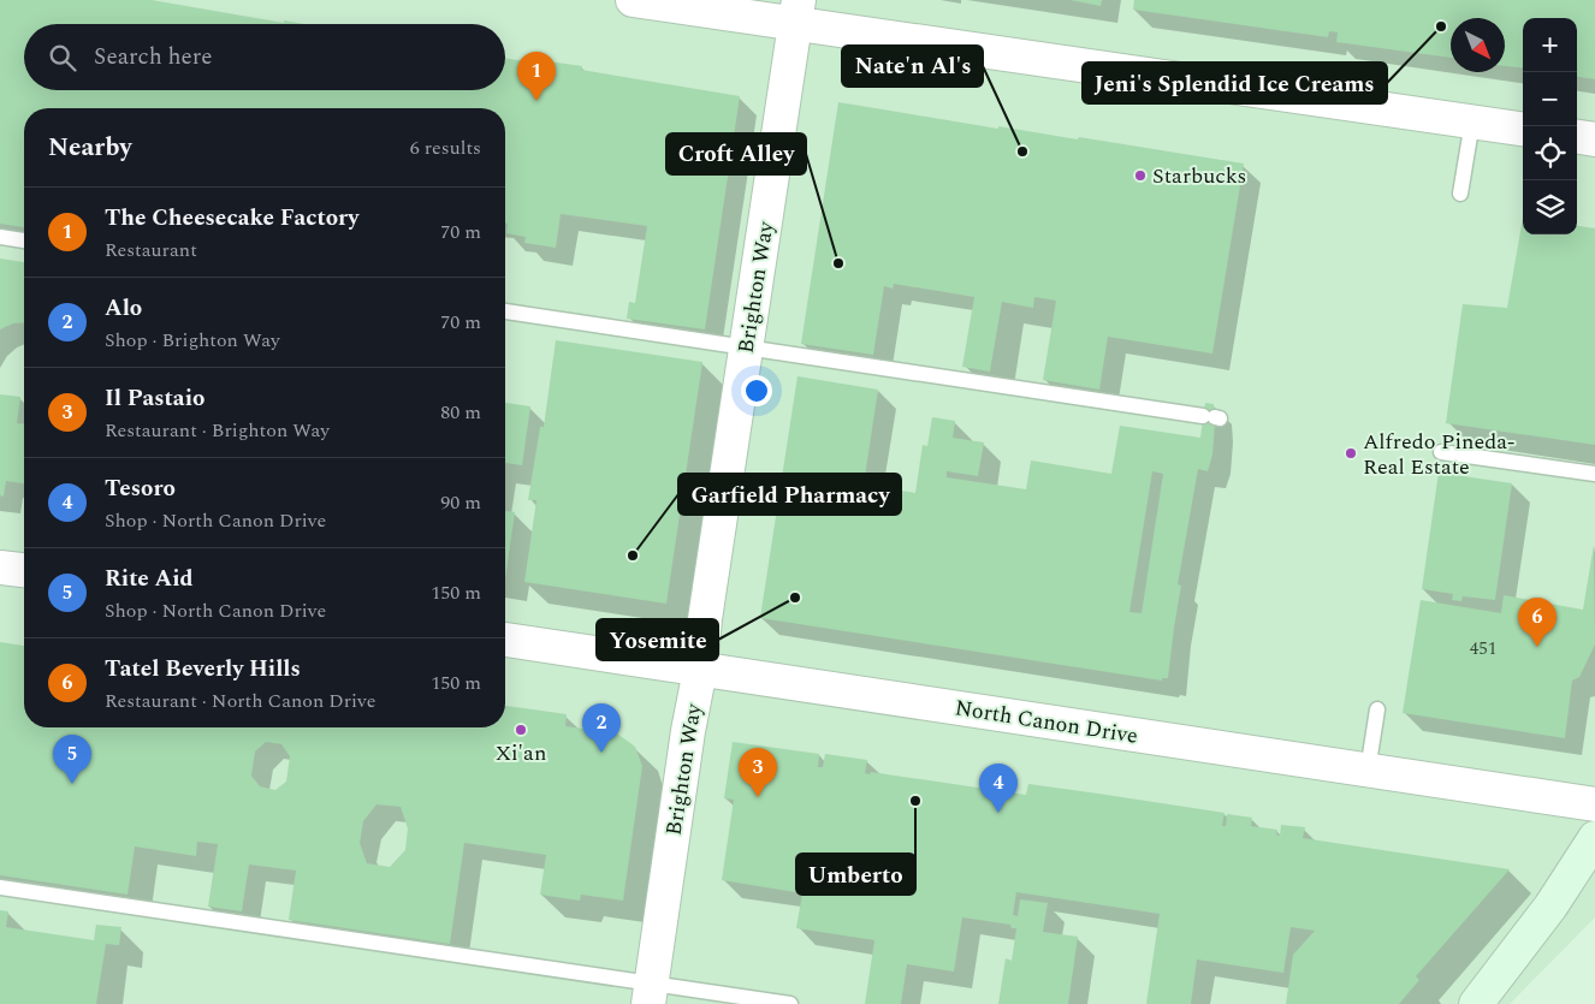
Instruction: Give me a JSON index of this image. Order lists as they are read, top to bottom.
{
  "streets": {
    "street": ["Brighton Way", "North Canon Drive"]
  },
  "crossings": [
    ["Brighton Way", "North Canon Drive"]
  ],
  "places": [
    "Jeni's Splendid Ice Creams",
    "Nate'n Al's",
    "Starbucks",
    "Croft Alley",
    "Alfredo Pineda- Real Estate",
    "Garfield Pharmacy",
    "Yosemite",
    "Xi'an",
    "Umberto"
  ],
  "house_numbers": ["451"],
  "north": "bottom right",
  "page": {
    "map_buttons": ["+", "−"],
    "search": "Search here",
    "pins": [
      "1",
      "6",
      "2",
      "5",
      "3",
      "4"
    ],
    "heading": ["Nearby", "6 results"],
    "list": [
      {
        "mark": "1",
        "name": "The Cheesecake Factory",
        "note": "Restaurant",
        "value": "70 m"
      },
      {
        "mark": "2",
        "name": "Alo",
        "note": "Shop · Brighton Way",
        "value": "70 m"
      },
      {
        "mark": "3",
        "name": "Il Pastaio",
        "note": "Restaurant · Brighton Way",
        "value": "80 m"
      },
      {
        "mark": "4",
        "name": "Tesoro",
        "note": "Shop · North Canon Drive",
        "value": "90 m"
      },
      {
        "mark": "5",
        "name": "Rite Aid",
        "note": "Shop · North Canon Drive",
        "value": "150 m"
      },
      {
        "mark": "6",
        "name": "Tatel Beverly Hills",
        "note": "Restaurant · North Canon Drive",
        "value": "150 m"
      }
    ]
  }
}
